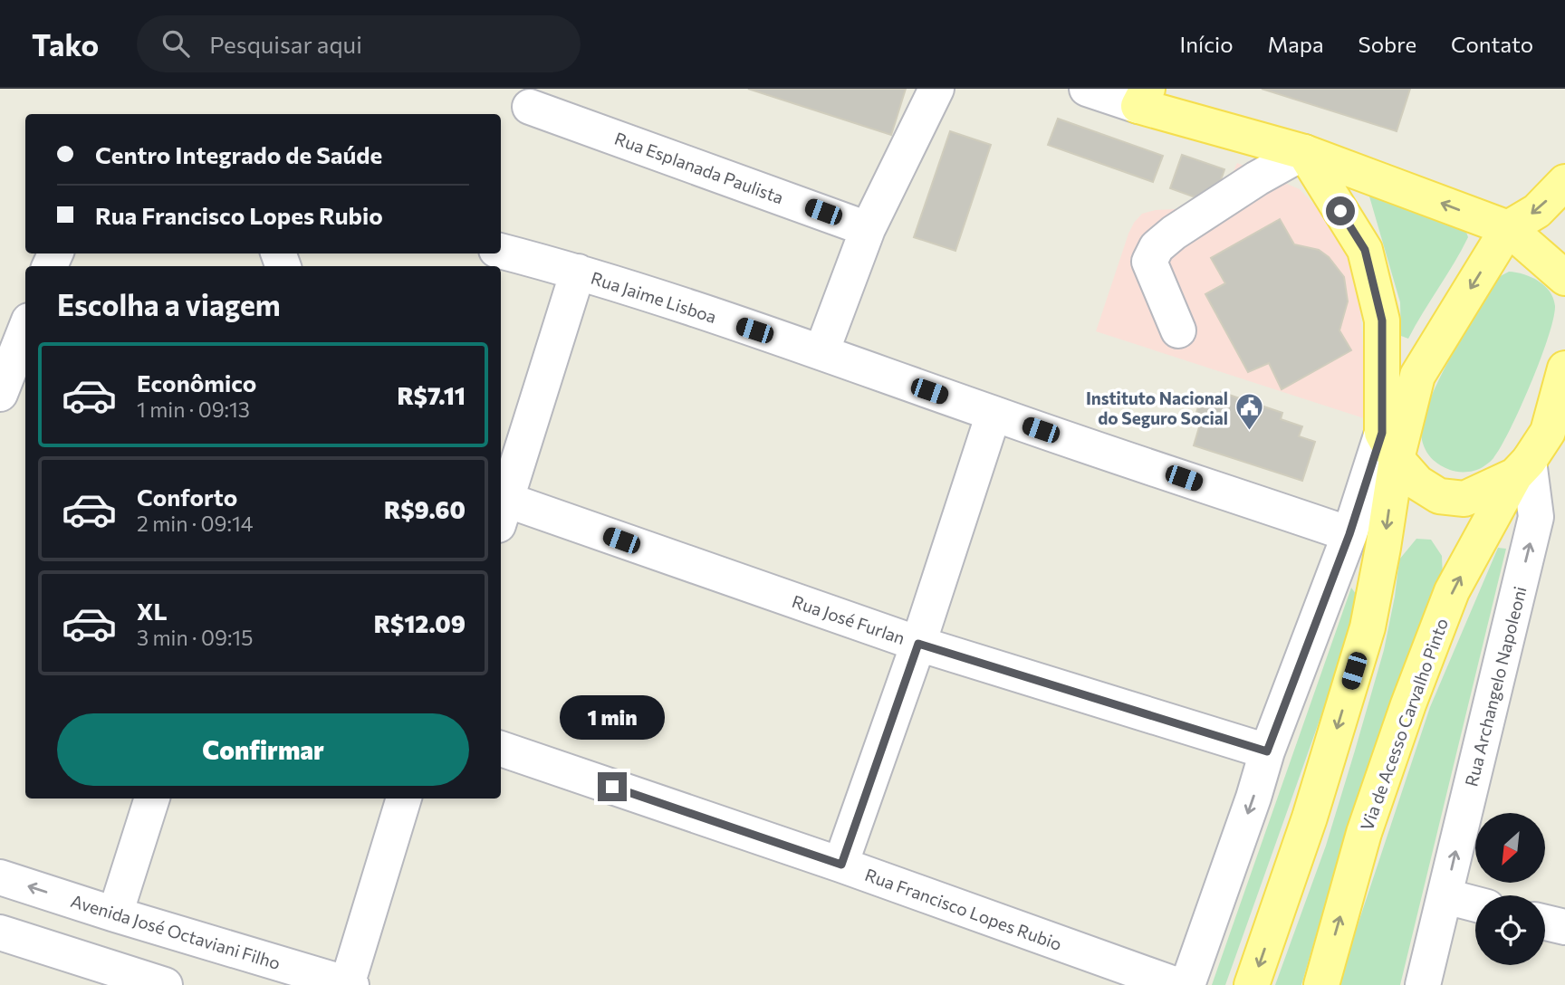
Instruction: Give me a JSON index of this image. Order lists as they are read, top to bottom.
{
  "streets": {
    "main road": ["Via de Acesso Carvalho Pinto"],
    "street": [
      "Rua Esplanada Paulista",
      "Rua Jaime Lisboa",
      "Rua José Furlan",
      "Rua Archangelo Napoleoni",
      "Rua Francisco Lopes Rubio",
      "Avenida José Octaviani Filho"
    ]
  },
  "crossings": [
    ["Rua Archangelo Napoleoni", "Via de Acesso Carvalho Pinto"]
  ],
  "places": {
    "public building": ["Instituto Nacional do Seguro Social"]
  },
  "north": "bottom left",
  "page": {
    "header": "Tako",
    "search": "Pesquisar aqui",
    "nav": [
      "Início",
      "Mapa",
      "Sobre",
      "Contato"
    ],
    "banner": ["Centro Integrado de Saúde", "Rua Francisco Lopes Rubio"],
    "heading": "Escolha a viagem",
    "list": [
      {
        "name": "Econômico",
        "note": "1 min · 09:13",
        "value": "R$7.11"
      },
      {
        "name": "Conforto",
        "note": "2 min · 09:14",
        "value": "R$9.60"
      },
      {
        "name": "XL",
        "note": "3 min · 09:15",
        "value": "R$12.09"
      }
    ],
    "bubble": "1 min",
    "buttons": "Confirmar"
  }
}
